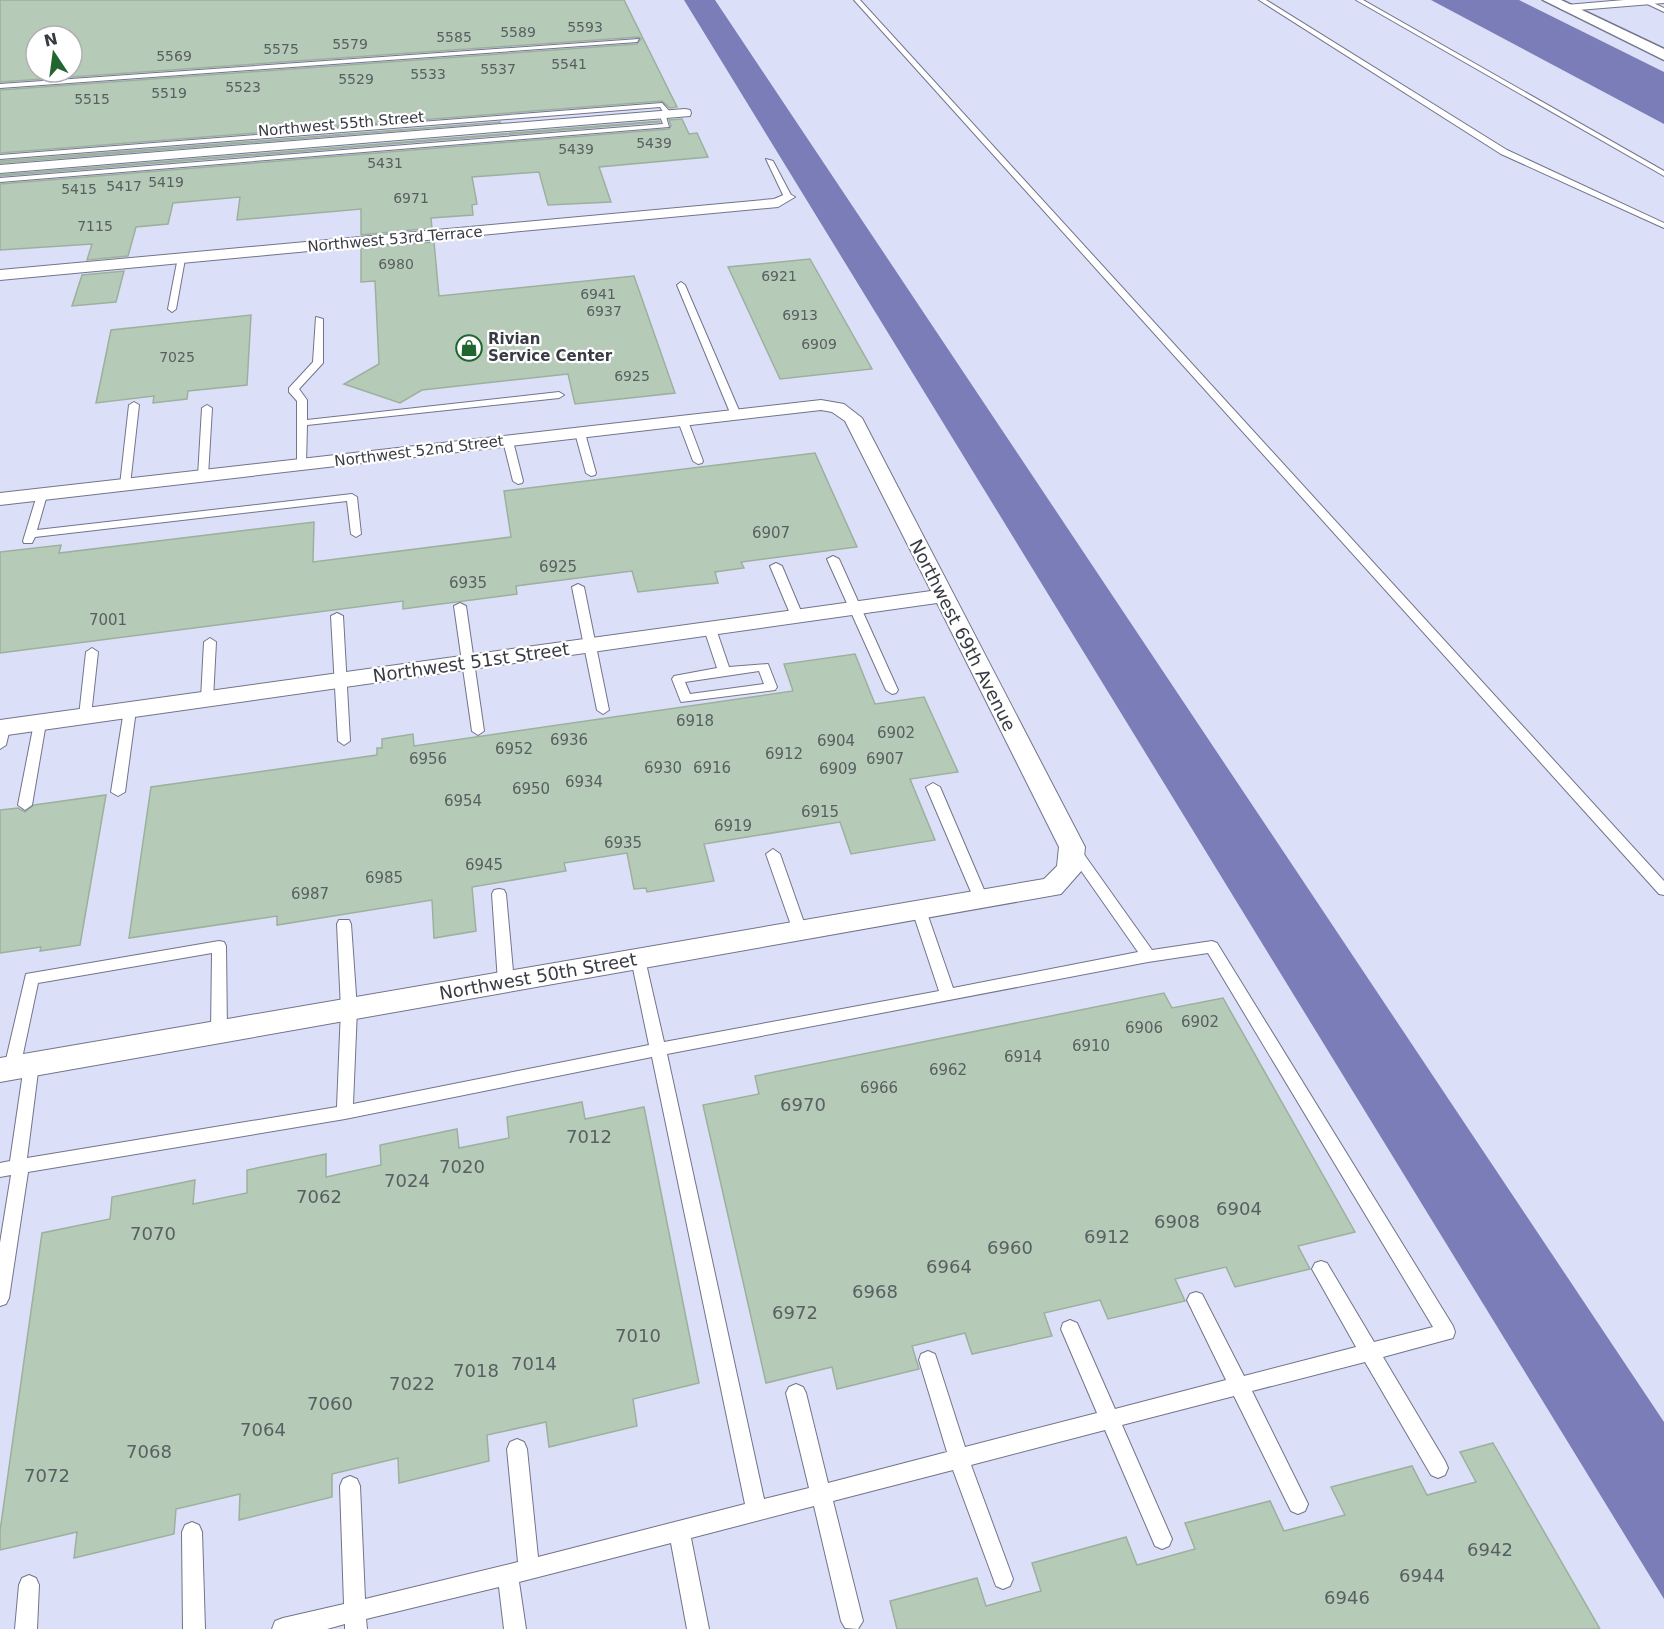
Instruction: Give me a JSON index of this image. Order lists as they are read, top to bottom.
{
  "streets": {
    "street": [
      "Northwest 55th Street",
      "Northwest 53rd Terrace",
      "Northwest 52nd Street",
      "Northwest 69th Avenue",
      "Northwest 51st Street",
      "Northwest 50th Street"
    ]
  },
  "crossings": [
    ["Northwest 52nd Street", "Northwest 69th Avenue"],
    ["Northwest 69th Avenue", "Northwest 51st Street"],
    ["Northwest 69th Avenue", "Northwest 50th Street"]
  ],
  "places": {
    "shop": ["Rivian Service Center"]
  },
  "house_numbers": [
    "5593",
    "5589",
    "5585",
    "5579",
    "5575",
    "5569",
    "5541",
    "5537",
    "5533",
    "5529",
    "5523",
    "5519",
    "5515",
    "5439",
    "5439",
    "5431",
    "5419",
    "5417",
    "5415",
    "6971",
    "7115",
    "6980",
    "6921",
    "6941",
    "6937",
    "6913",
    "6909",
    "7025",
    "6925",
    "6907",
    "6925",
    "6935",
    "7001",
    "6918",
    "6902",
    "6936",
    "6904",
    "6952",
    "6912",
    "6956",
    "6907",
    "6930",
    "6916",
    "6909",
    "6934",
    "6950",
    "6954",
    "6915",
    "6919",
    "6935",
    "6945",
    "6985",
    "6987",
    "6902",
    "6906",
    "6910",
    "6914",
    "6962",
    "6966",
    "6970",
    "7012",
    "7020",
    "7024",
    "7062",
    "6904",
    "6908",
    "7070",
    "6912",
    "6960",
    "6964",
    "6968",
    "6972",
    "7010",
    "7014",
    "7018",
    "7022",
    "7060",
    "7064",
    "7068",
    "7072",
    "6942",
    "6944",
    "6946"
  ],
  "north": "top"
}
